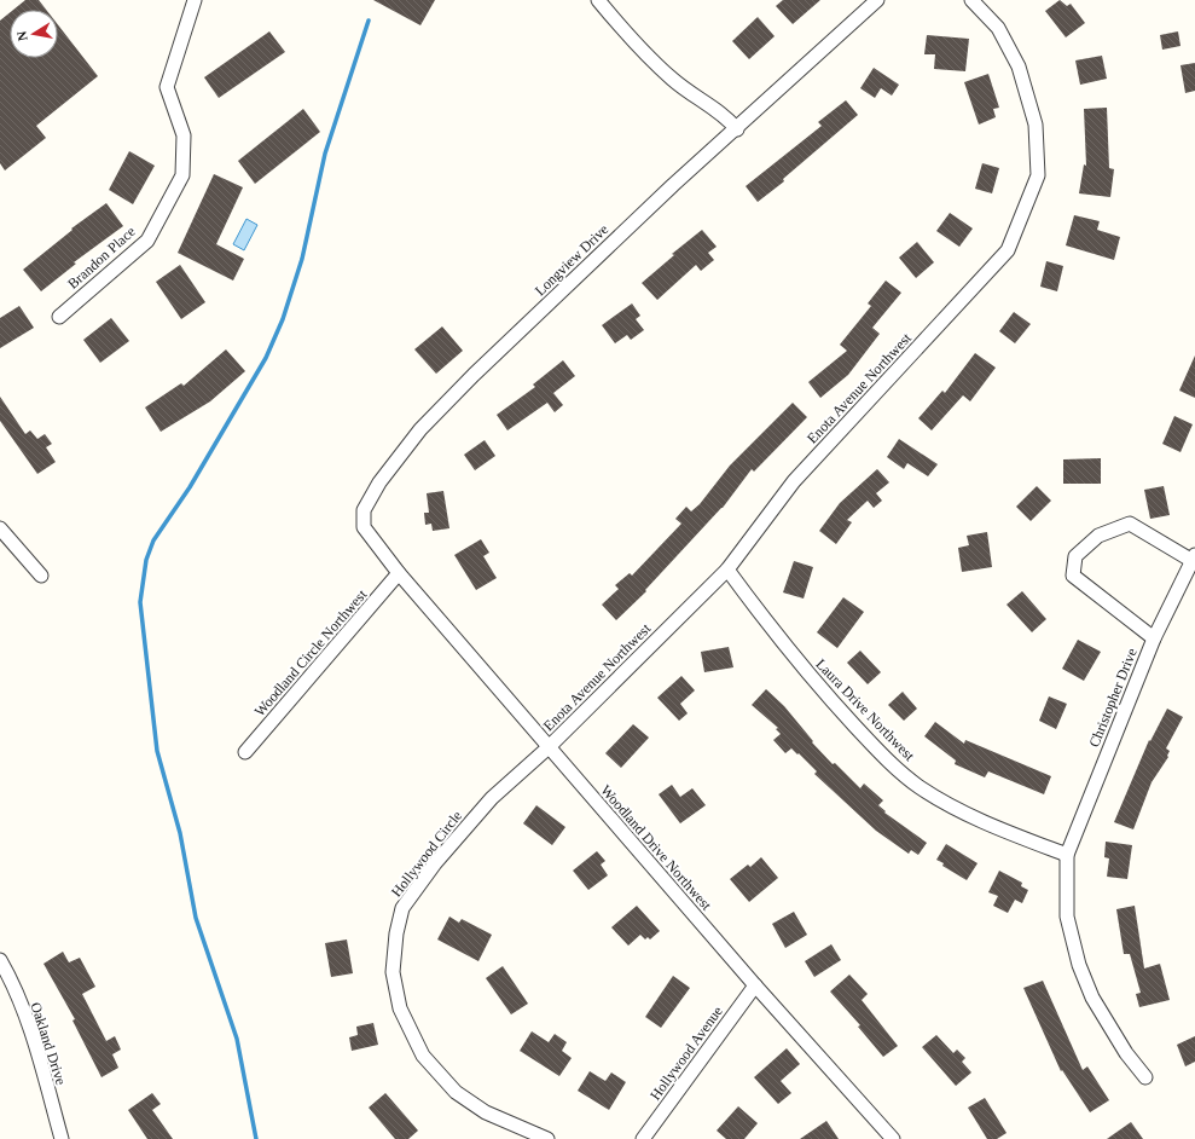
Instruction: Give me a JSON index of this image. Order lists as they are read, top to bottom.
{
  "streets": {
    "street": [
      "Brandon Place",
      "Longview Drive",
      "Enota Avenue Northwest",
      "Woodland Circle Northwest",
      "Christopher Drive",
      "Laura Drive Northwest",
      "Woodland Drive Northwest",
      "Hollywood Circle",
      "Oakland Drive",
      "Hollywood Avenue"
    ]
  },
  "crossings": [
    ["Longview Drive", "Woodland Circle Northwest"],
    ["Longview Drive", "Woodland Drive Northwest"],
    ["Enota Avenue Northwest", "Laura Drive Northwest"],
    ["Enota Avenue Northwest", "Woodland Drive Northwest"],
    ["Enota Avenue Northwest", "Hollywood Circle"],
    ["Woodland Circle Northwest", "Woodland Drive Northwest"],
    ["Christopher Drive", "Laura Drive Northwest"],
    ["Woodland Drive Northwest", "Hollywood Circle"],
    ["Woodland Drive Northwest", "Hollywood Avenue"]
  ],
  "north": "left"
}
